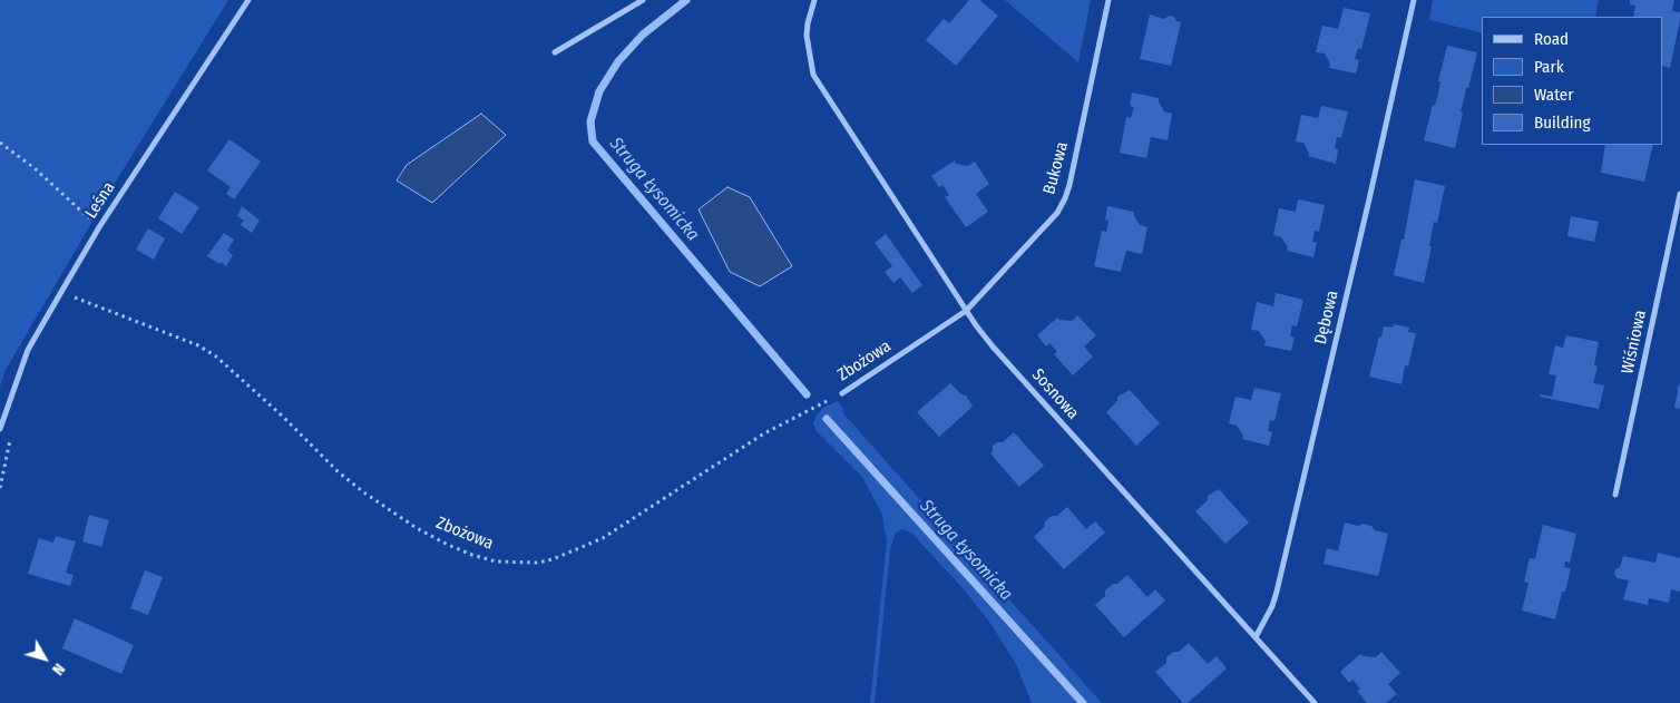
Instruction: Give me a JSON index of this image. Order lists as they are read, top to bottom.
{
  "streets": {
    "street": [
      "Bukowa",
      "Leśna",
      "Dębowa",
      "Wiśniowa",
      "Zbożowa",
      "Sosnowa"
    ]
  },
  "crossings": [
    ["Bukowa", "Zbożowa"],
    ["Bukowa", "Sosnowa"],
    ["Leśna", "Zbożowa"],
    ["Dębowa", "Sosnowa"],
    ["Zbożowa", "Sosnowa"]
  ],
  "water": ["Struga Łysomicka"],
  "legend": [
    "Road",
    "Park",
    "Water",
    "Building"
  ],
  "north": "bottom right"
}
